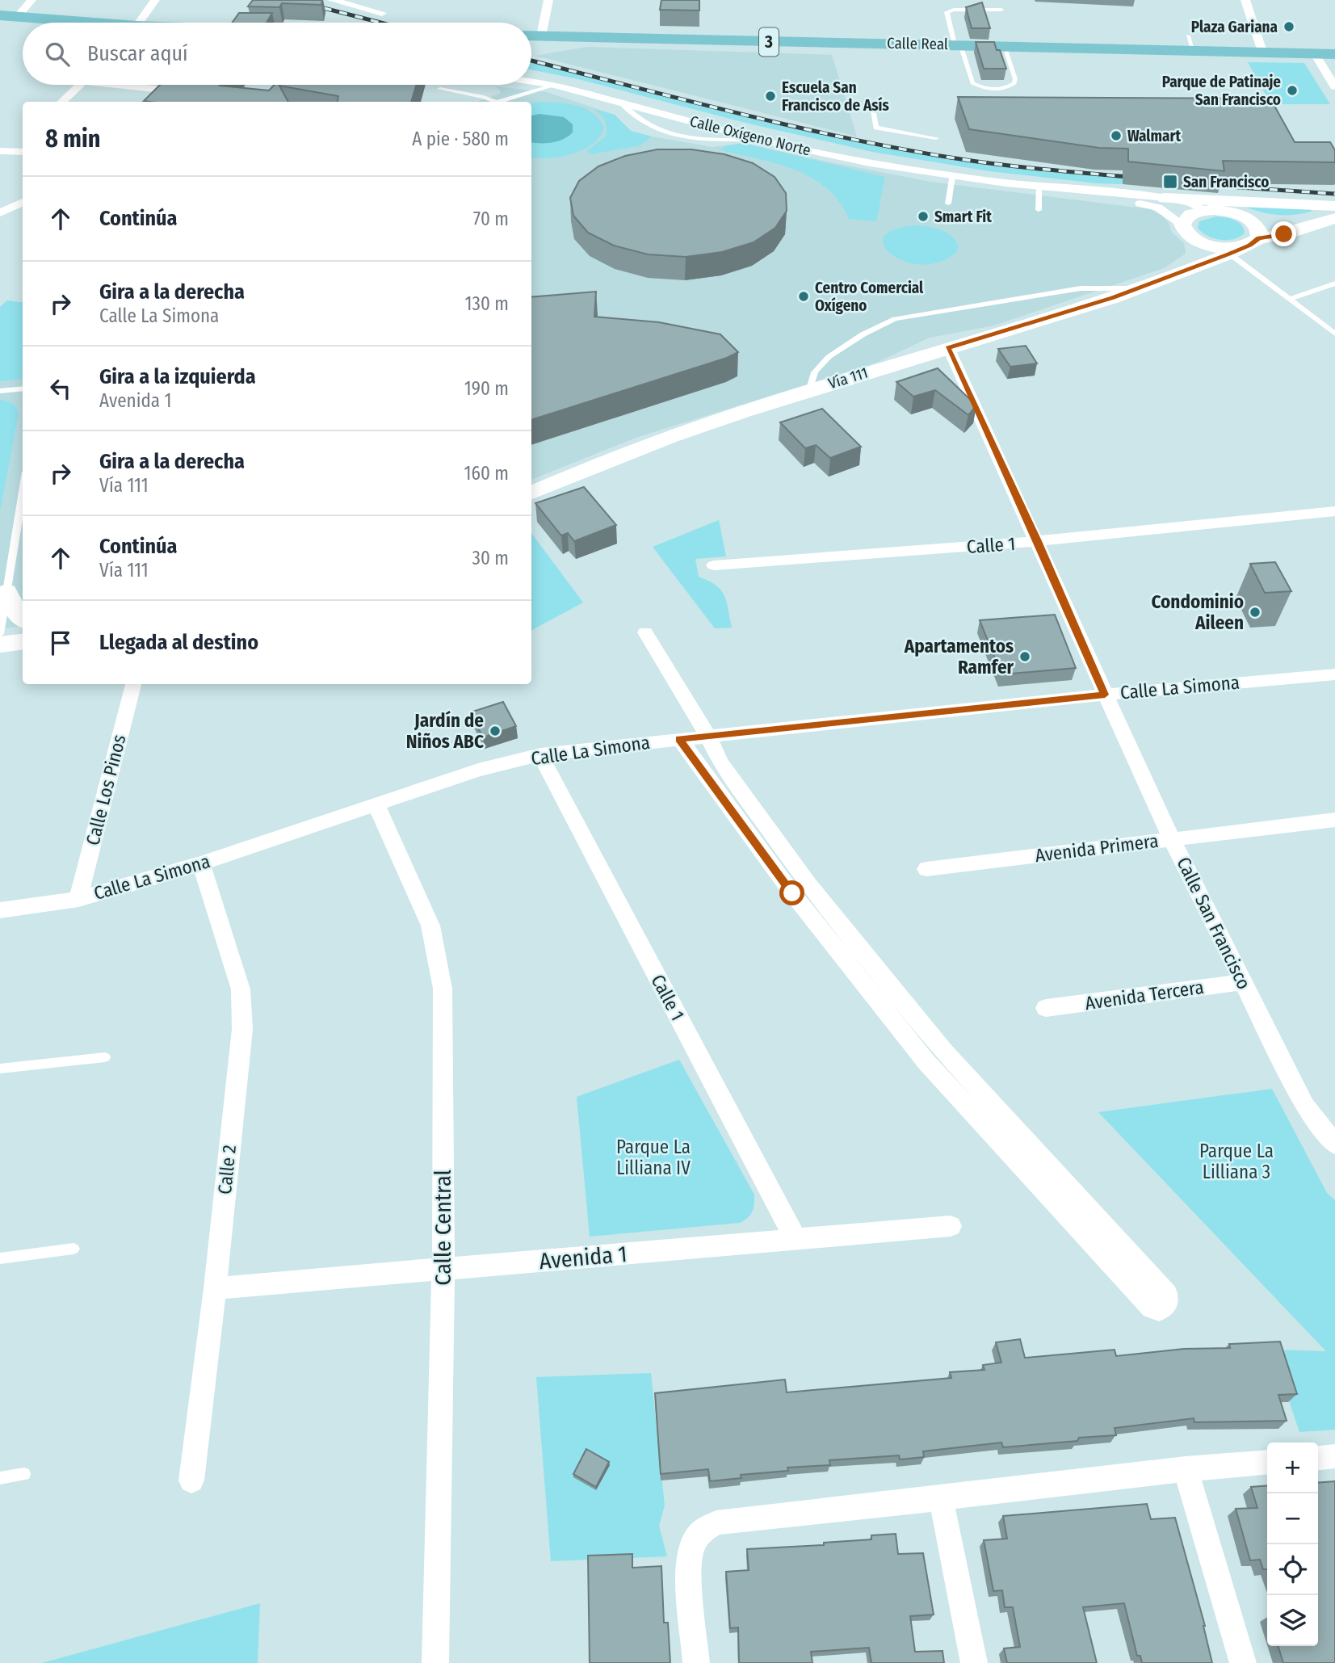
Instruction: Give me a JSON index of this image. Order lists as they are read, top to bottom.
{
  "streets": {
    "main road": ["3", "Calle Real", "Vía 111"],
    "street": [
      "Calle Oxígeno Norte",
      "Calle 1",
      "Calle La Simona",
      "Calle Los Pinos",
      "Avenida Primera",
      "Calle San Francisco",
      "Avenida Tercera",
      "Calle 2",
      "Calle Central",
      "Avenida 1"
    ]
  },
  "crossings": [
    ["Calle 1", "Calle La Simona"],
    ["Calle 1", "Avenida 1"],
    ["Calle La Simona", "Calle Los Pinos"],
    ["Calle La Simona", "Calle San Francisco"],
    ["Calle La Simona", "Calle 2"],
    ["Calle La Simona", "Calle Central"],
    ["Avenida Primera", "Calle San Francisco"],
    ["Calle San Francisco", "Avenida Tercera"],
    ["Calle 2", "Avenida 1"],
    ["Calle Central", "Avenida 1"]
  ],
  "parks": ["Parque La Lilliana IV", "Parque La Lilliana 3"],
  "places": {
    "other": [
      "Plaza Gariana",
      "Parque de Patinaje San Francisco",
      "Escuela San Francisco de Asís",
      "Walmart",
      "Smart Fit",
      "Centro Comercial Oxígeno",
      "Condominio Aileen",
      "Apartamentos Ramfer",
      "Jardín de Niños ABC"
    ],
    "transit": ["San Francisco"]
  },
  "page": {
    "search": "Buscar aquí",
    "heading": ["8 min", "A pie · 580 m"],
    "list": [
      ["Continúa", "70 m"],
      ["Gira a la derecha", "Calle La Simona", "130 m"],
      ["Gira a la izquierda", "Avenida 1", "190 m"],
      ["Gira a la derecha", "Vía 111", "160 m"],
      ["Continúa", "Vía 111", "30 m"],
      "Llegada al destino"
    ],
    "map_buttons": ["+", "−"]
  }
}
